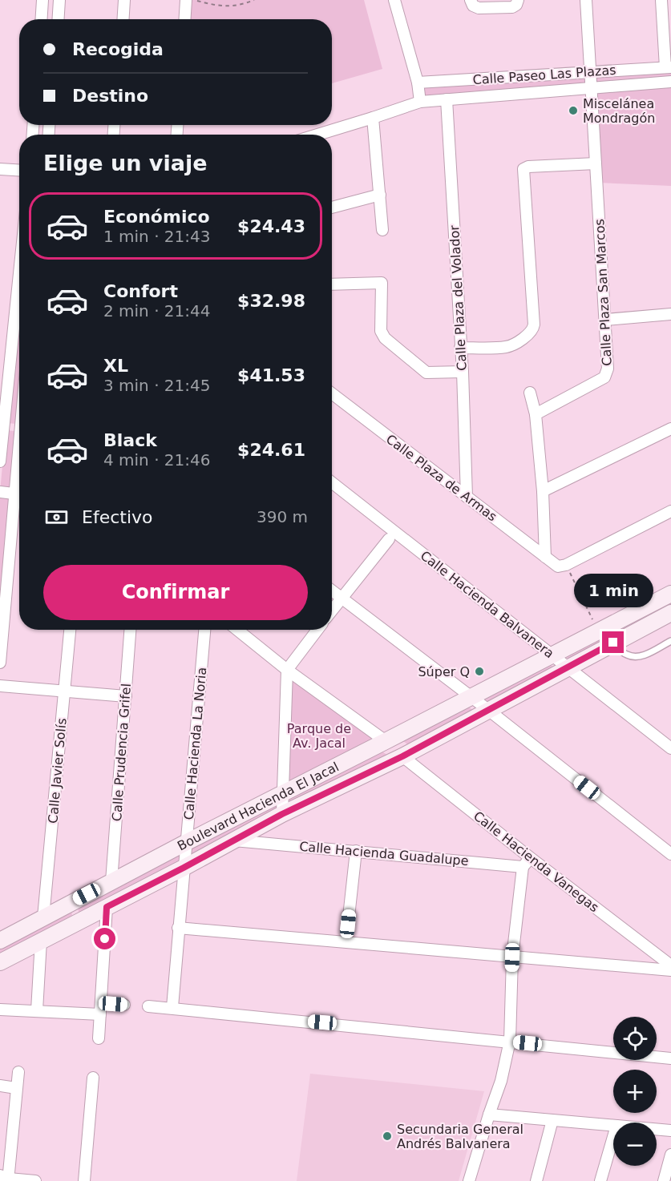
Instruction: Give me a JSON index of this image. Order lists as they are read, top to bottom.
{
  "streets": {
    "main road": ["Boulevard Hacienda El Jacal"],
    "street": [
      "Calle Paseo Las Plazas",
      "Calle Plaza San Marcos",
      "Calle Plaza del Volador",
      "Calle Plaza de Armas",
      "Calle Hacienda Balvanera",
      "Calle Hacienda La Noria",
      "Calle Prudencia Grifel",
      "Calle Javier Solís",
      "Calle Hacienda Guadalupe",
      "Calle Hacienda Vanegas"
    ]
  },
  "crossings": [
    ["Calle Paseo Las Plazas", "Calle Plaza San Marcos"],
    ["Calle Paseo Las Plazas", "Calle Plaza del Volador"],
    ["Calle Plaza del Volador", "Calle Plaza de Armas"],
    ["Calle Hacienda Balvanera", "Boulevard Hacienda El Jacal"],
    ["Calle Hacienda La Noria", "Boulevard Hacienda El Jacal"],
    ["Calle Prudencia Grifel", "Boulevard Hacienda El Jacal"],
    ["Calle Javier Solís", "Boulevard Hacienda El Jacal"],
    ["Boulevard Hacienda El Jacal", "Calle Hacienda Guadalupe"],
    ["Boulevard Hacienda El Jacal", "Calle Hacienda Vanegas"]
  ],
  "parks": ["Parque de Av. Jacal"],
  "places": ["Miscelánea Mondragón", "Súper Q", "Secundaria General Andrés Balvanera"],
  "page": {
    "banner": ["Recogida", "Destino"],
    "heading": "Elige un viaje",
    "list": [
      {
        "name": "Económico",
        "note": "1 min · 21:43",
        "value": "$24.43"
      },
      {
        "name": "Confort",
        "note": "2 min · 21:44",
        "value": "$32.98"
      },
      {
        "name": "XL",
        "note": "3 min · 21:45",
        "value": "$41.53"
      },
      {
        "name": "Black",
        "note": "4 min · 21:46",
        "value": "$24.61"
      }
    ],
    "pay": ["Efectivo", "390 m"],
    "buttons": "Confirmar",
    "bubble": "1 min",
    "map_buttons": ["+", "−"]
  }
}
